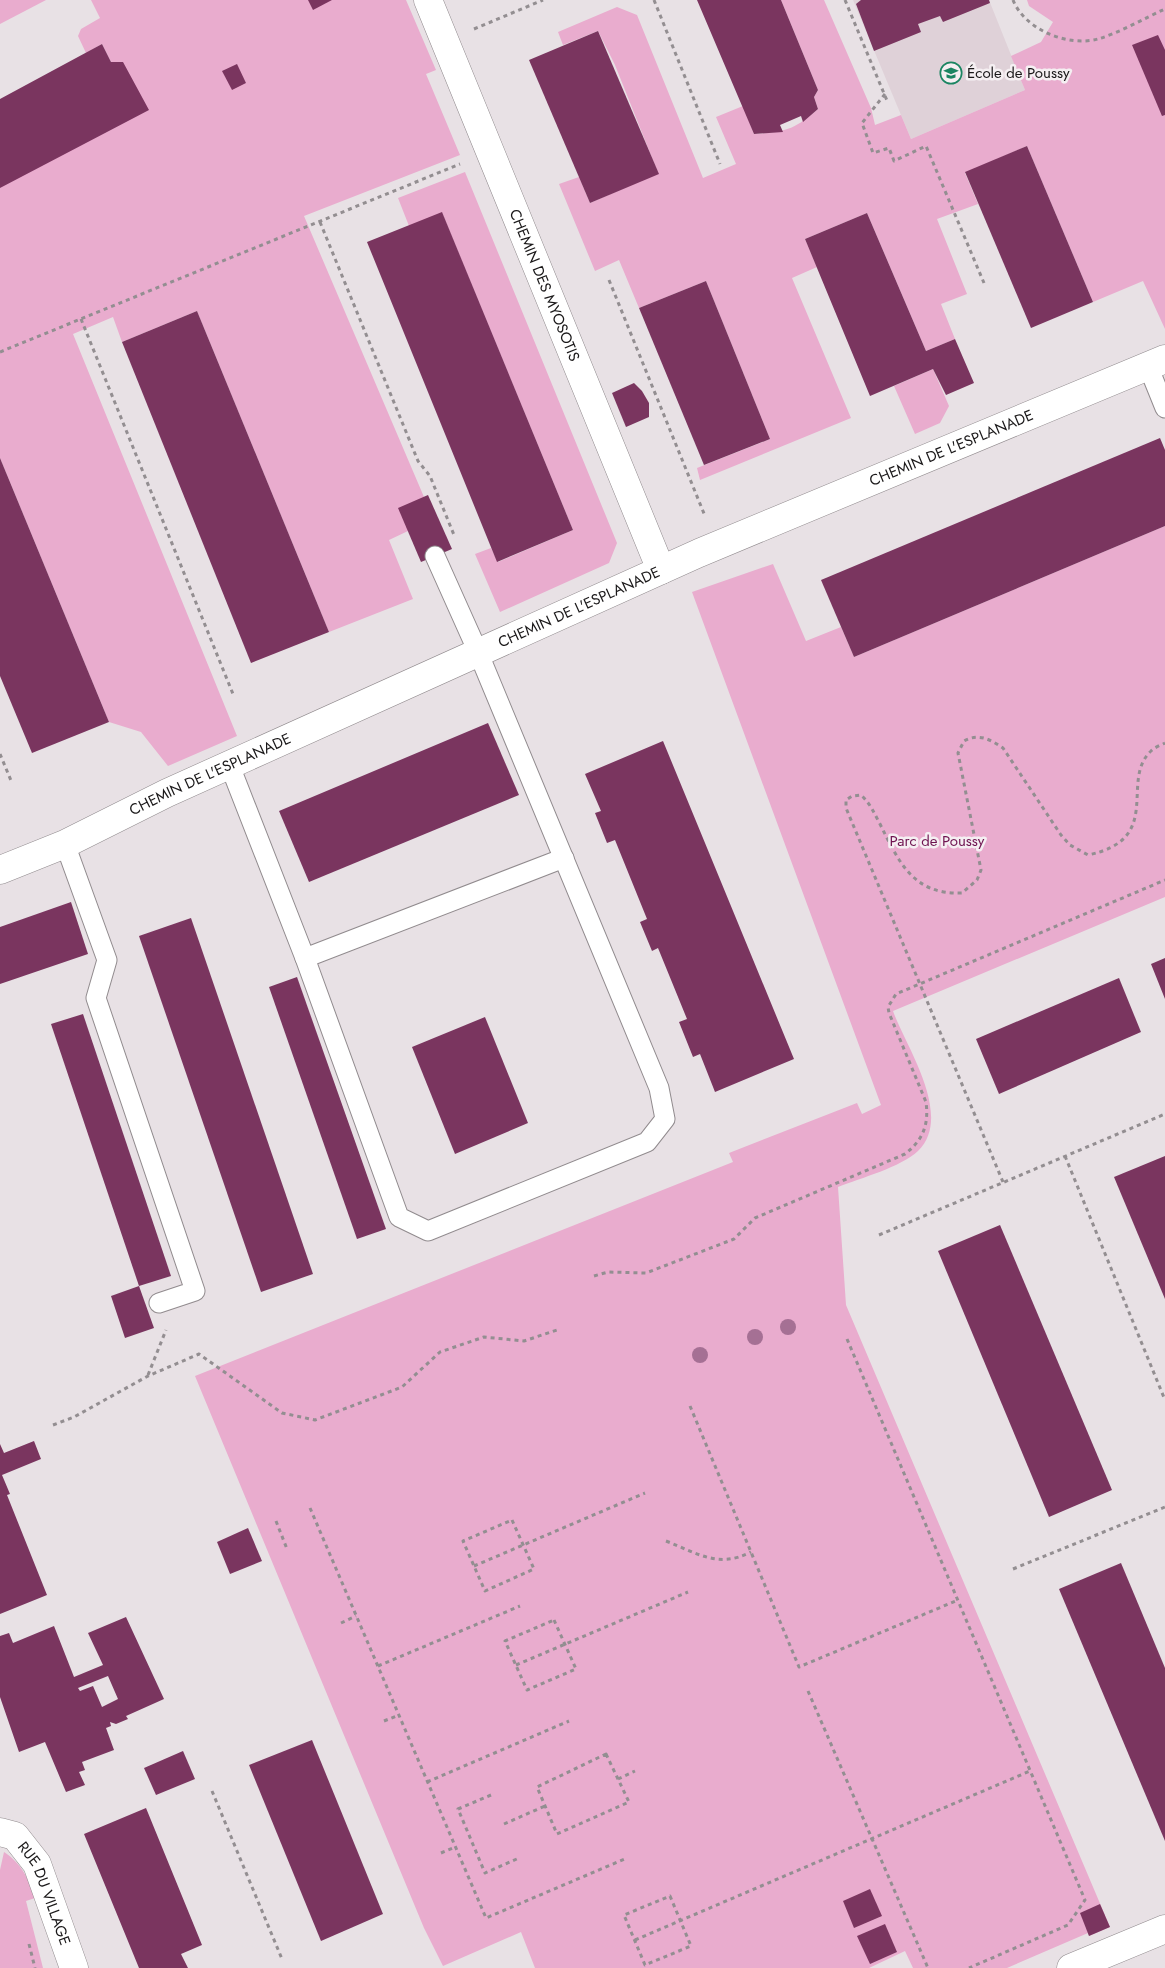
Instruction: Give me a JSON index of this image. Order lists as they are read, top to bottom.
{
  "streets": {
    "street": ["CHEMIN DES MYOSOTIS", "CHEMIN DE L'ESPLANADE", "RUE DU VILLAGE"]
  },
  "crossings": [
    ["CHEMIN DES MYOSOTIS", "CHEMIN DE L'ESPLANADE"]
  ],
  "parks": ["Parc de Poussy"],
  "places": {
    "school or university": ["École de Poussy"]
  }
}
